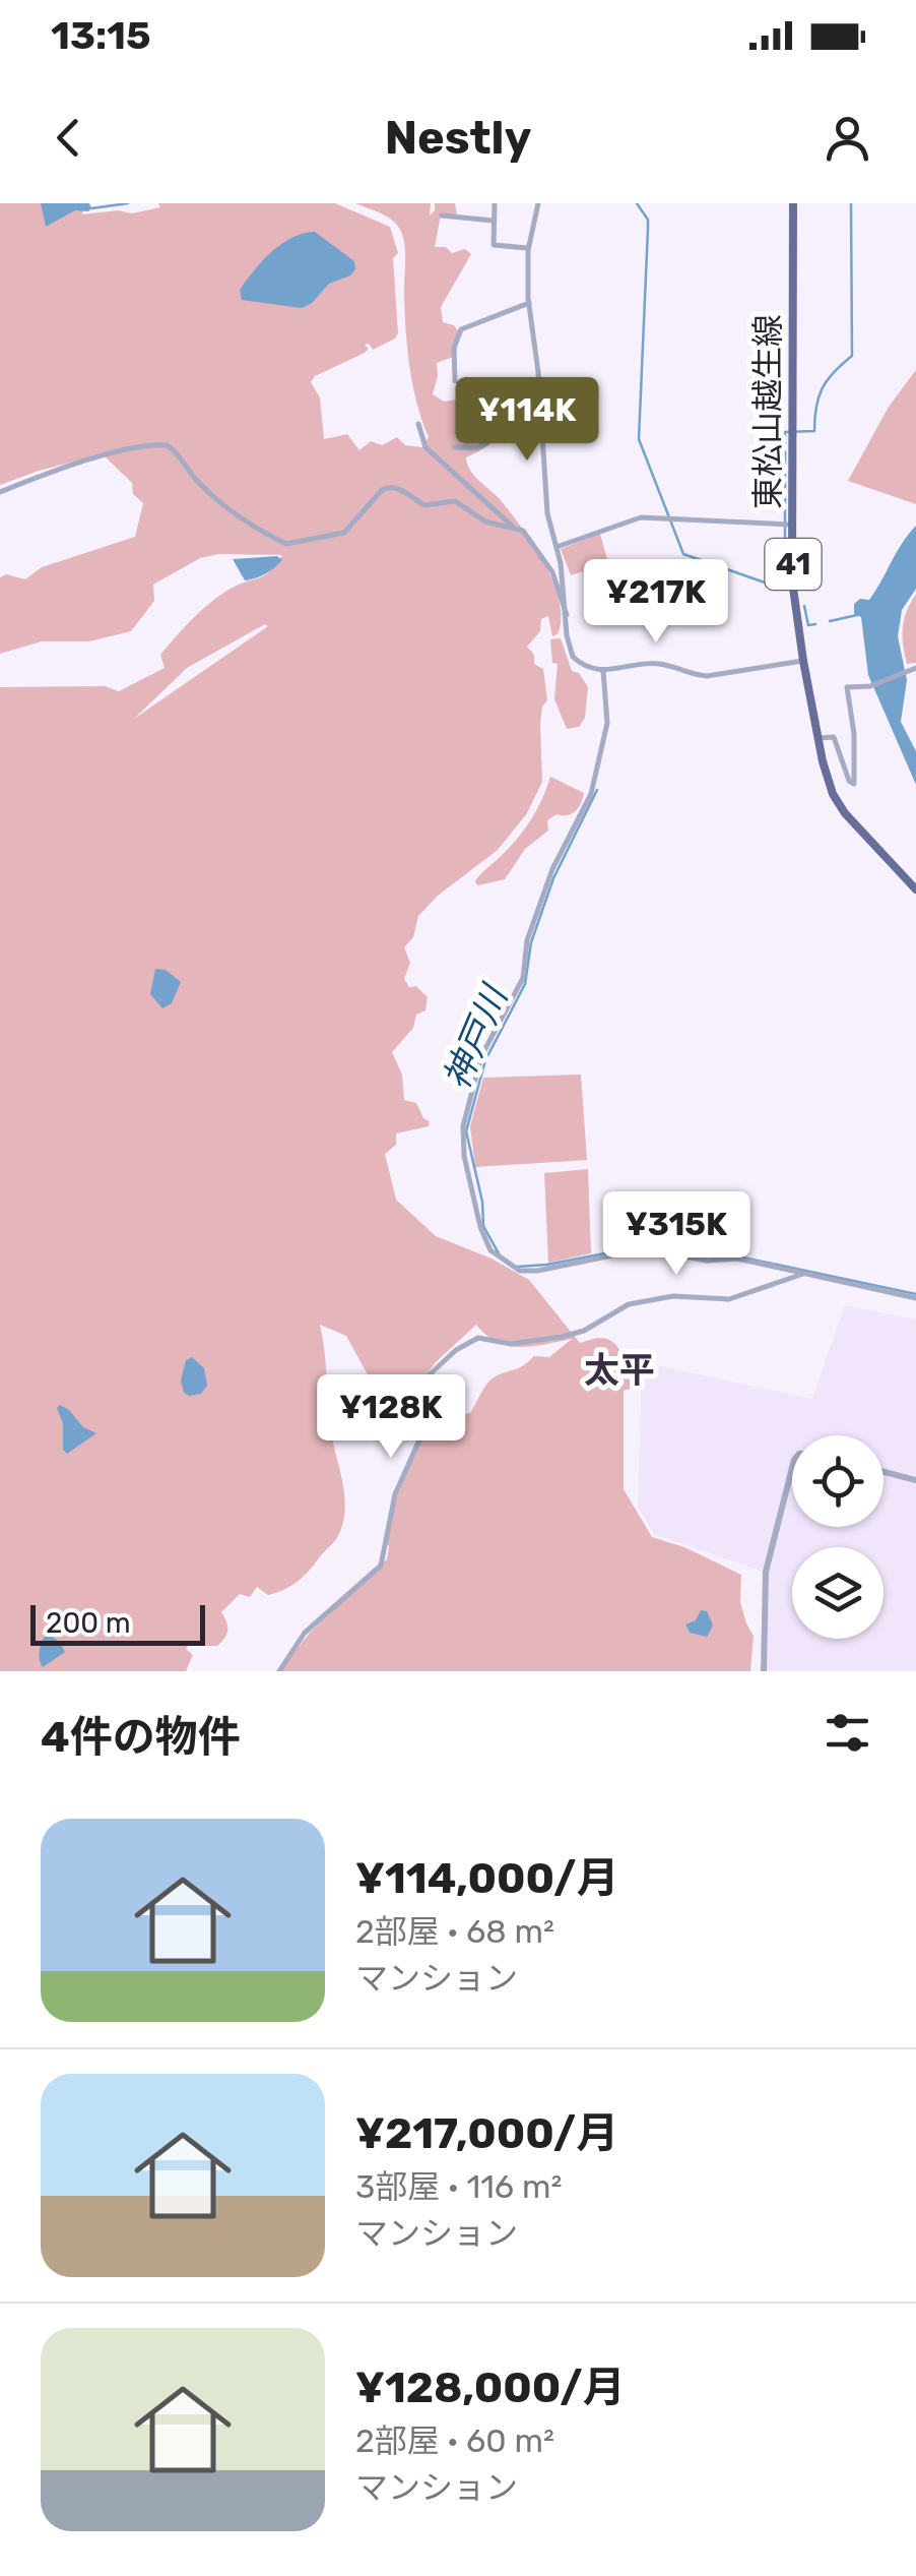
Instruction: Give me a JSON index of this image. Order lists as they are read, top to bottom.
{
  "streets": {
    "main road": ["東松山越生線", "41"]
  },
  "districts": ["太平"],
  "water": ["神戸川"],
  "scale_bar": "200 m",
  "page": {
    "status": "13:15",
    "header": "Nestly",
    "price": [
      "¥114K",
      "¥217K",
      "¥315K",
      "¥128K"
    ],
    "scale": "200 m",
    "heading": "4件の物件",
    "list": [
      {
        "name": "¥114,000/月",
        "note": "2部屋 · 68 m² · マンション"
      },
      {
        "name": "¥217,000/月",
        "note": "3部屋 · 116 m² · マンション"
      },
      {
        "name": "¥128,000/月",
        "note": "2部屋 · 60 m² · マンション"
      }
    ]
  }
}
